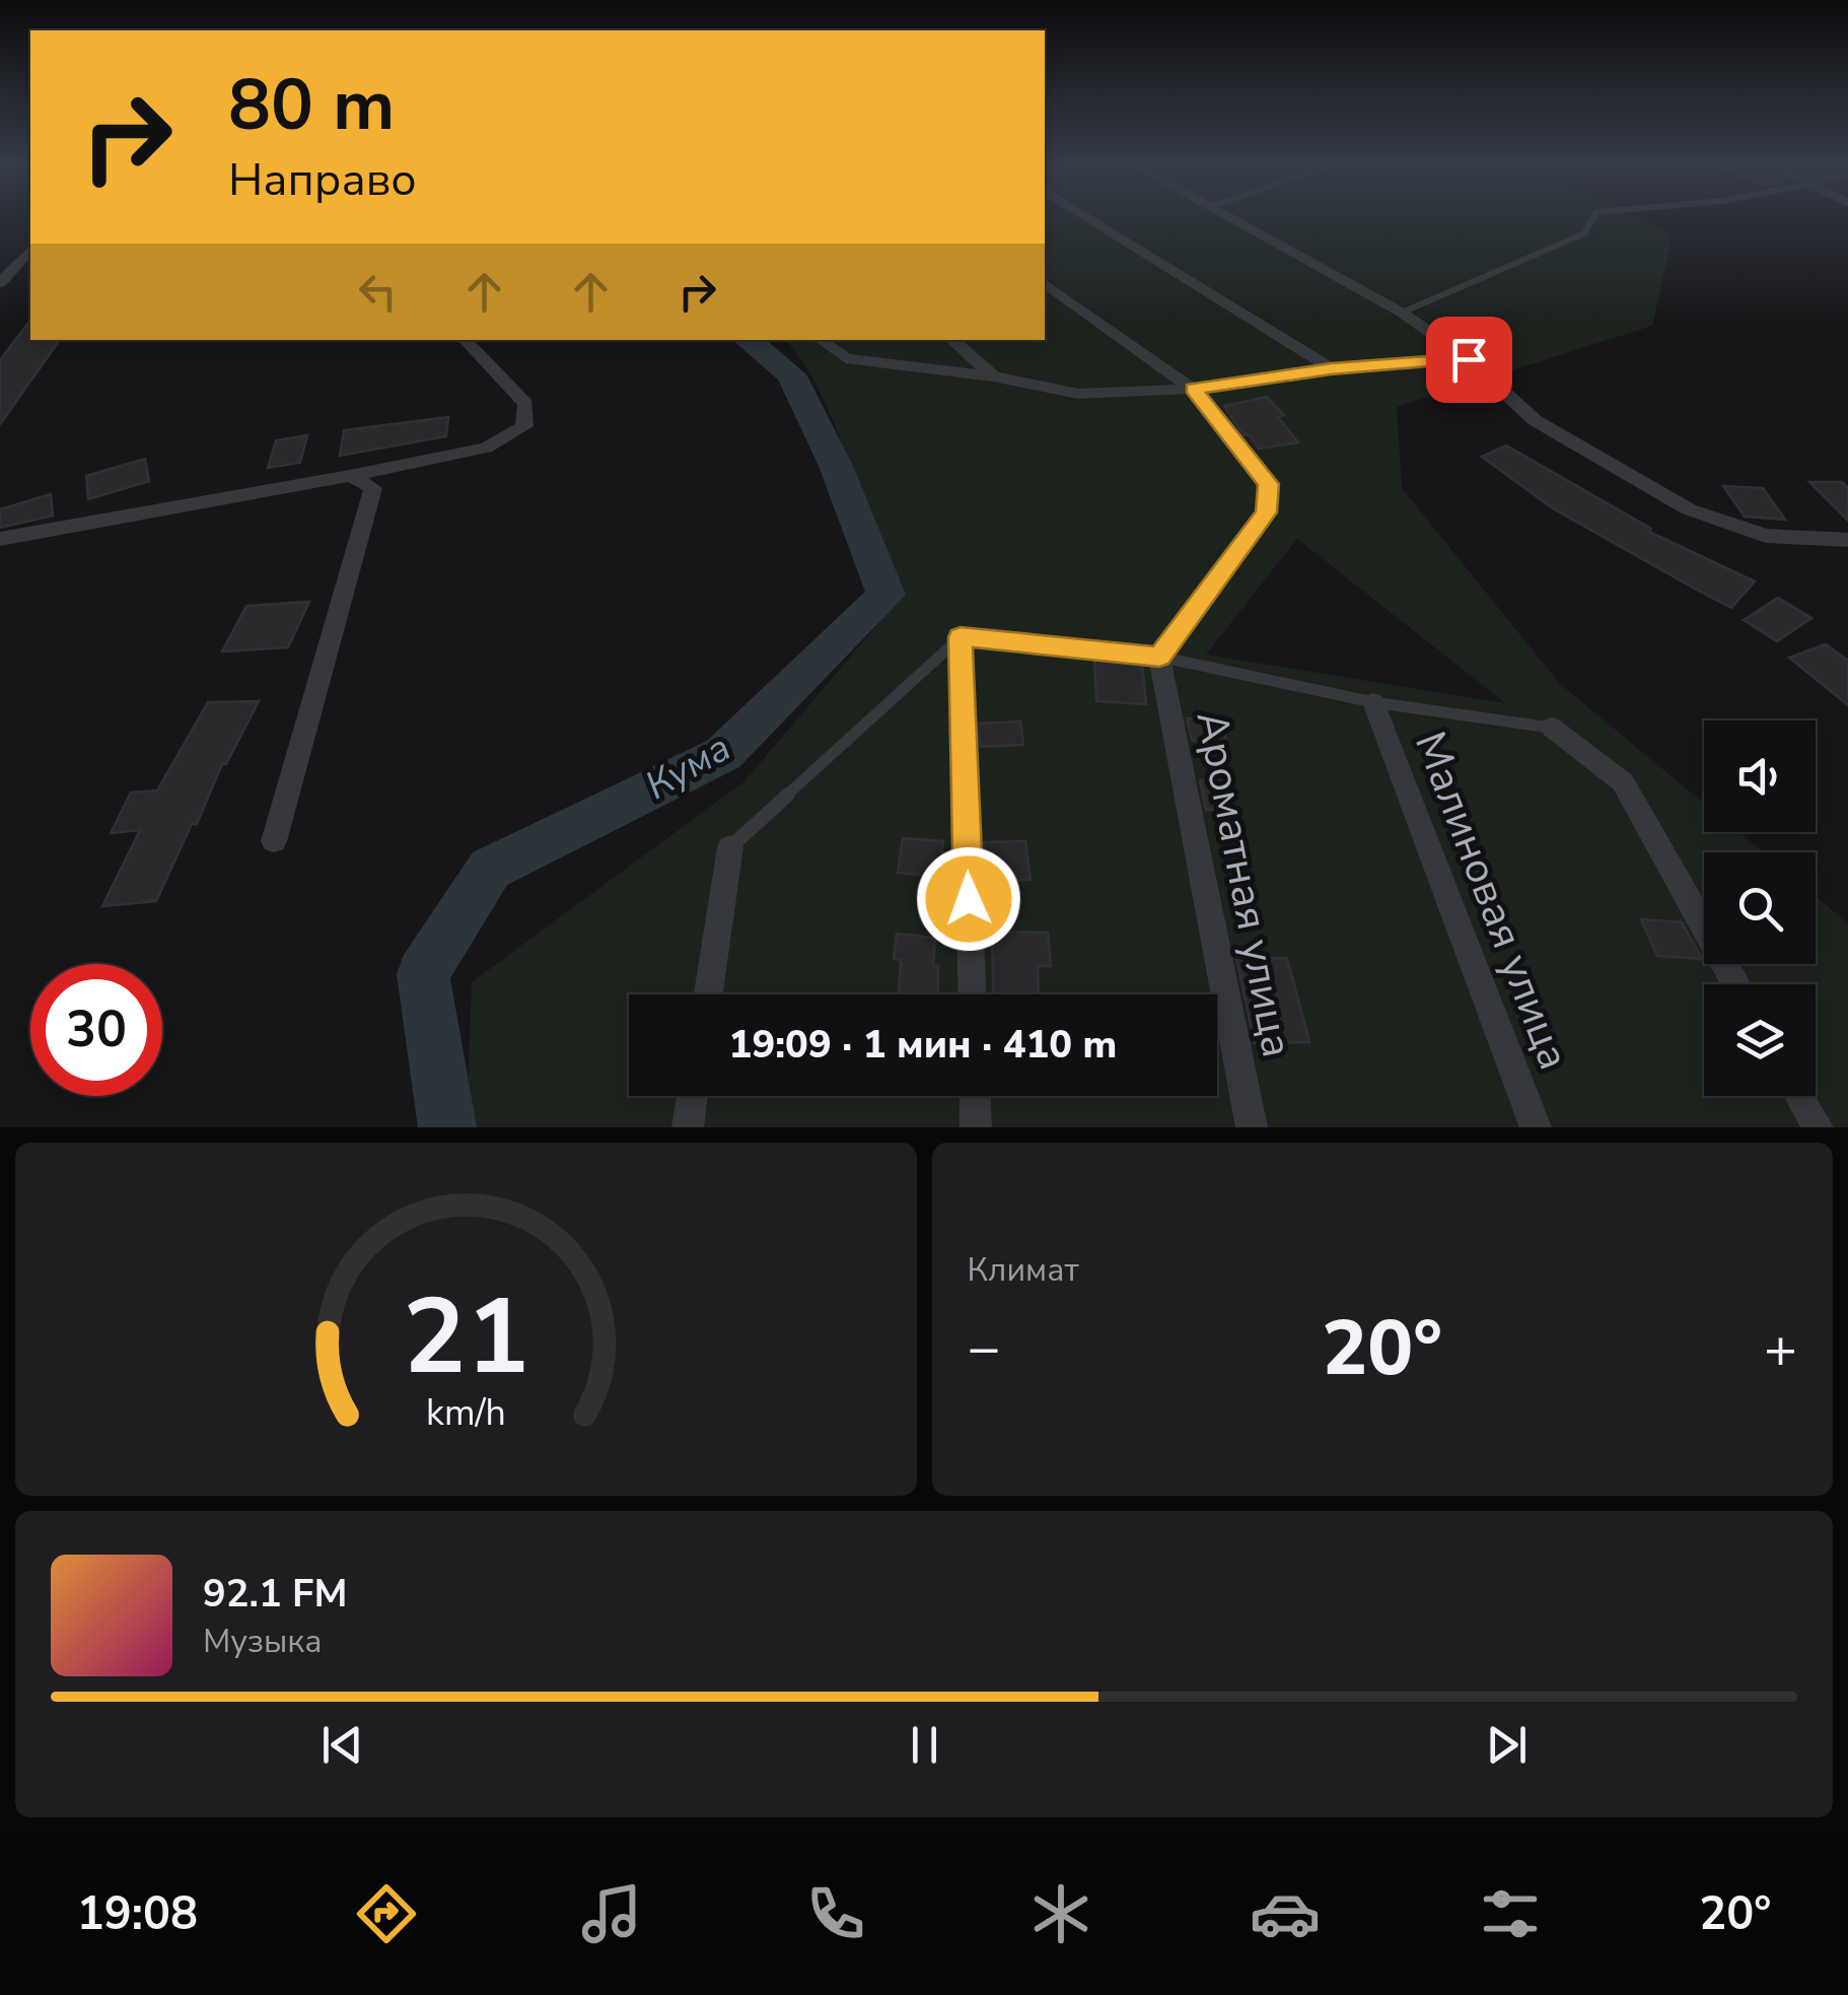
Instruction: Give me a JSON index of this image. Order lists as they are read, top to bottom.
{
  "streets": {
    "street": ["Ароматная улица", "Малиновая улица"]
  },
  "water": ["Кума"],
  "page": {
    "turn": ["80 m", "Направо"],
    "limit": "30",
    "trip": "19:09 · 1 мин · 410 m",
    "tile": "Климат",
    "heat": ["−", "20°", "+"],
    "song": ["92.1 FM", "Музыка"],
    "tabs": ["19:08", "20°"],
    "gauge": ["21", "km/h"]
  }
}
